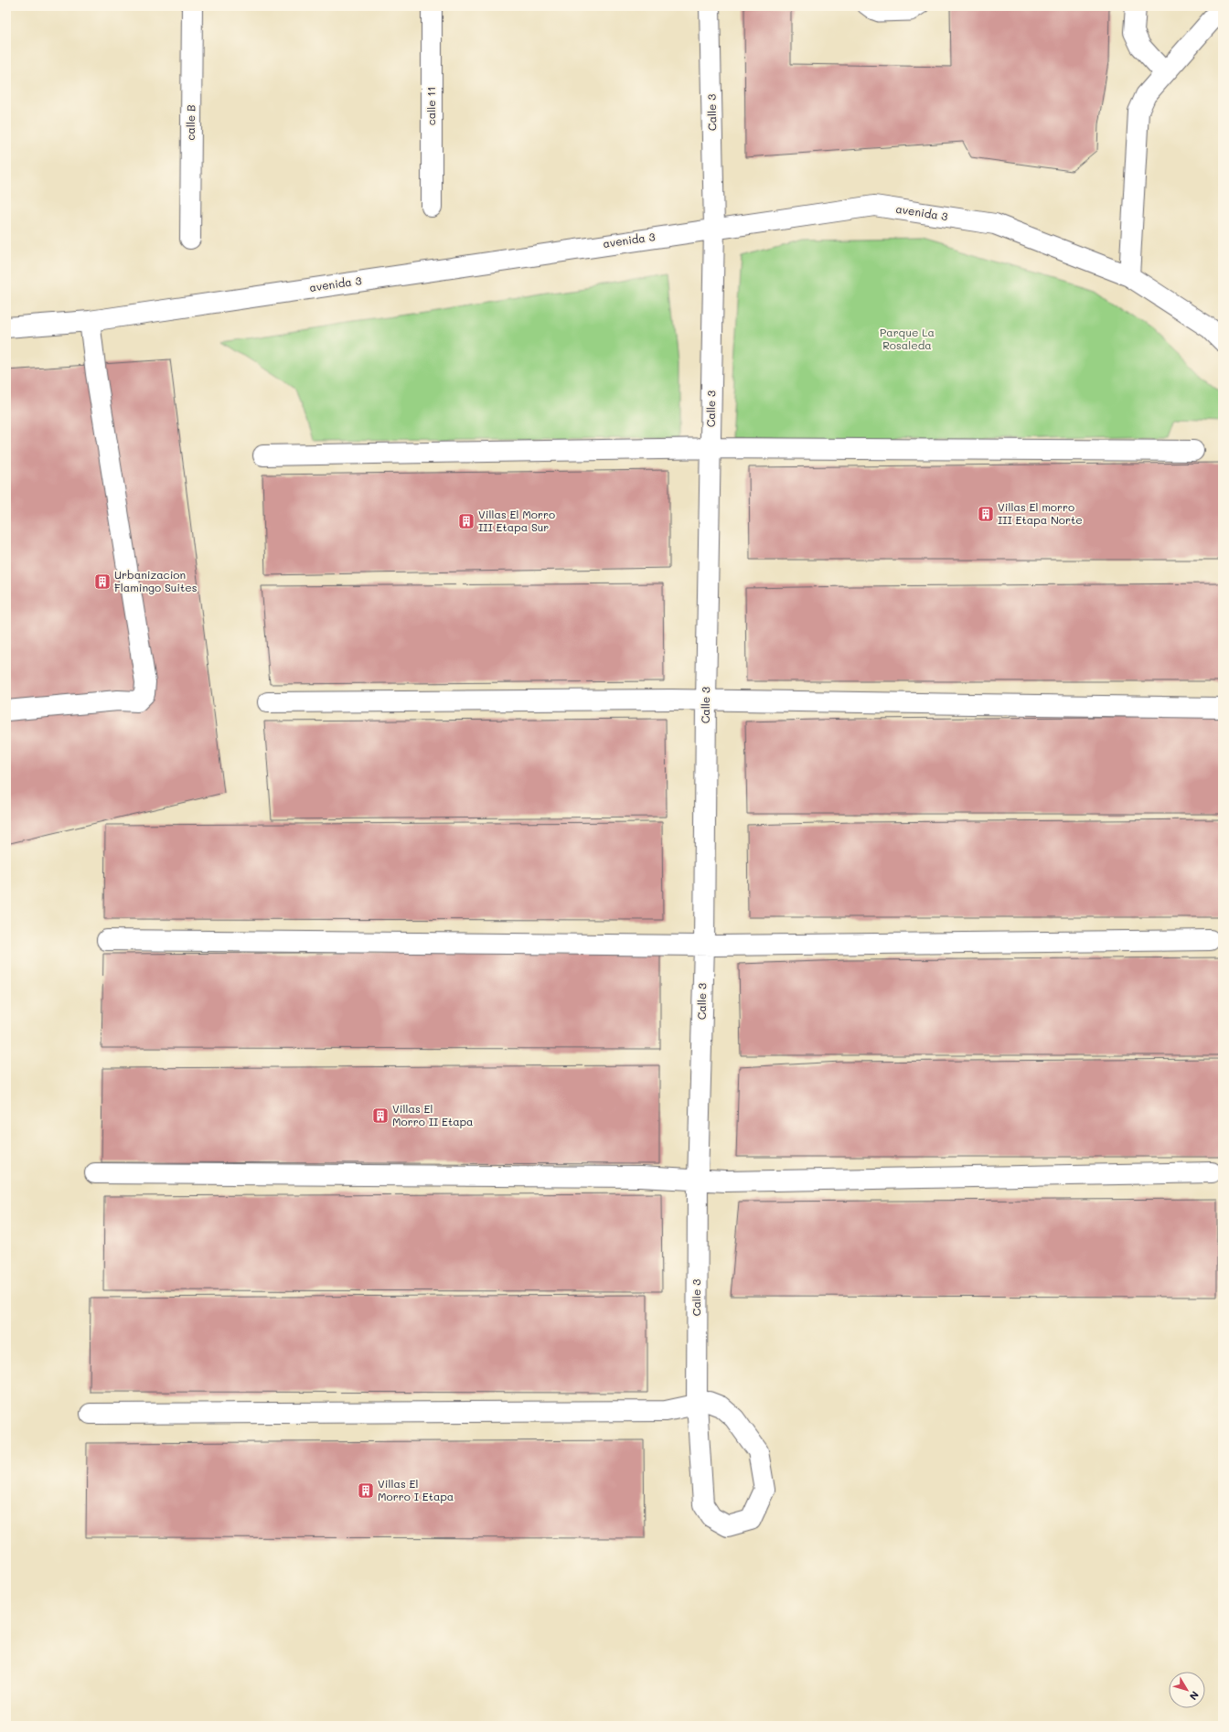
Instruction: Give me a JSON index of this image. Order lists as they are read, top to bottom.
{
  "streets": {
    "street": [
      "calle 11",
      "Calle 3",
      "calle B",
      "avenida 3"
    ]
  },
  "crossings": [
    ["Calle 3", "avenida 3"]
  ],
  "parks": ["Parque La Rosaleda"],
  "places": {
    "building": [
      "Villas El morro III Etapa Norte",
      "Villas El Morro III Etapa Sur",
      "Urbanizacion Flamingo Suites",
      "Villas El Morro II Etapa",
      "Villas El Morro I Etapa"
    ]
  },
  "north": "bottom right"
}
